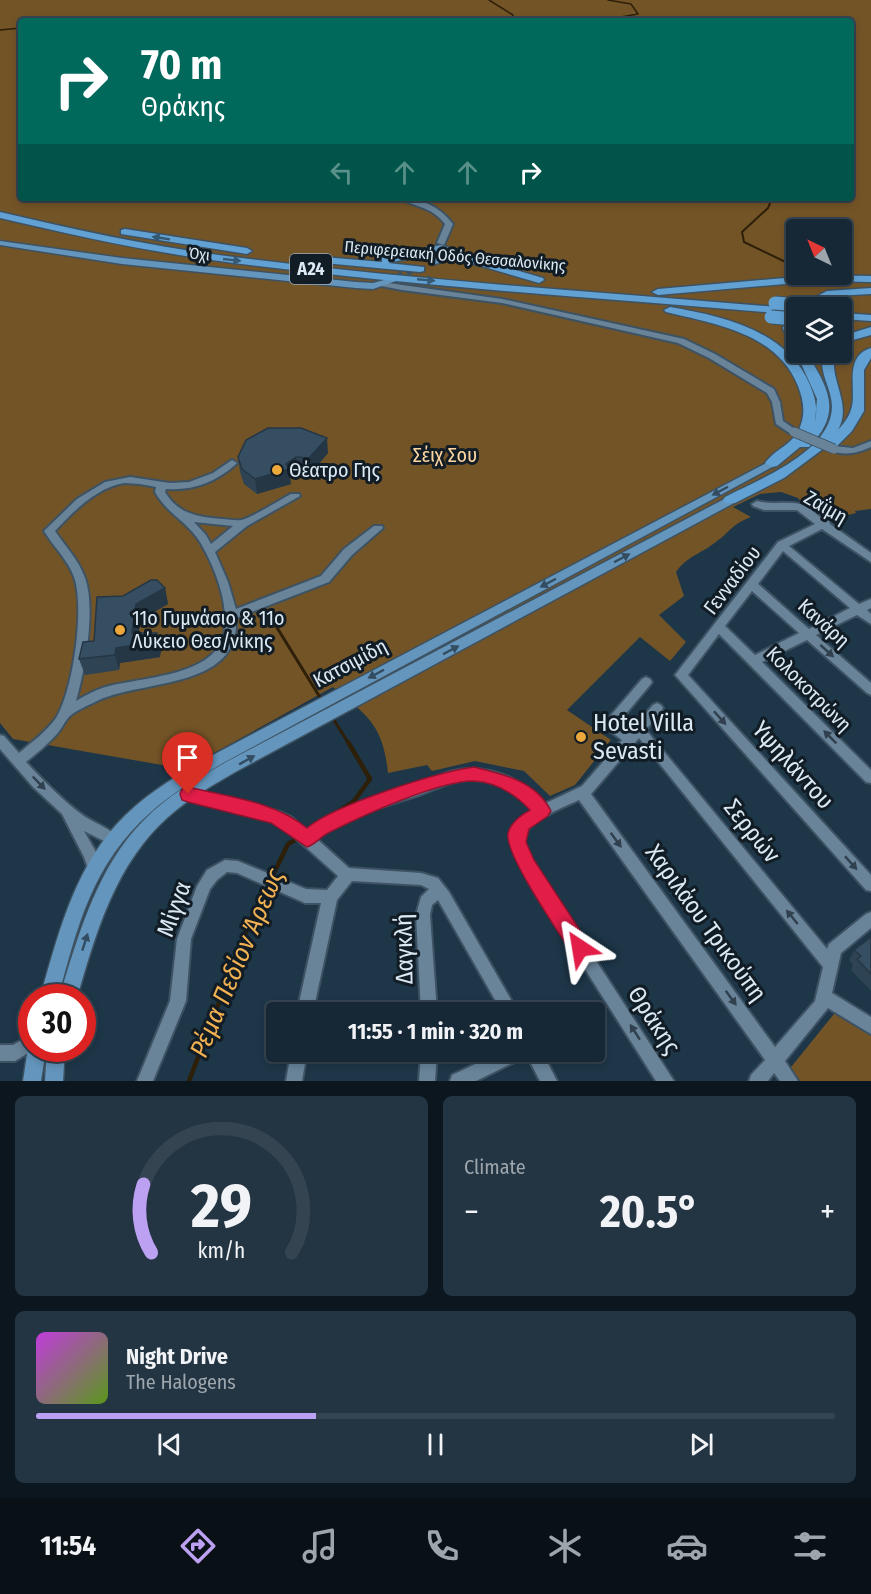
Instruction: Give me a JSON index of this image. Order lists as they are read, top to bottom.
{
  "streets": {
    "highway": ["Περιφερειακή Οδός Θεσσαλονίκης", "Α24"],
    "main road": ["Όχι", "Κατσιμίδη"],
    "street": [
      "Ζαΐμη",
      "Γενναδίου",
      "Κανάρη",
      "Κολοκοτρώνη",
      "Υψηλάντου",
      "Σερρών",
      "Μίγγα",
      "Χαριλάου Τρικούπη",
      "Δαγκλή",
      "Θράκης"
    ]
  },
  "crossings": [
    ["Ζαΐμη", "Γενναδίου"],
    ["Γενναδίου", "Κανάρη"],
    ["Γενναδίου", "Κολοκοτρώνη"],
    ["Γενναδίου", "Υψηλάντου"],
    ["Χαριλάου Τρικούπη", "Θράκης"]
  ],
  "one_way": [
    "Κολοκοτρώνη",
    "Υψηλάντου",
    "Σερρών",
    "Χαριλάου Τρικούπη"
  ],
  "water": ["Ρέμα Πεδίον Άρεως"],
  "parks": ["Σέιχ Σου"],
  "places": ["Θέατρο Γης", "11ο Γυμνάσιο & 11ο Λύκειο Θεσ/νίκης", "Hotel Villa Sevasti"],
  "north": "top left",
  "page": {
    "turn": ["70 m", "Θράκης"],
    "limit": "30",
    "trip": "11:55 · 1 min · 320 m",
    "tile": "Climate",
    "heat": ["−", "20.5°", "+"],
    "song": ["Night Drive", "The Halogens"],
    "tabs": "11:54",
    "gauge": ["29", "km/h"]
  }
}
